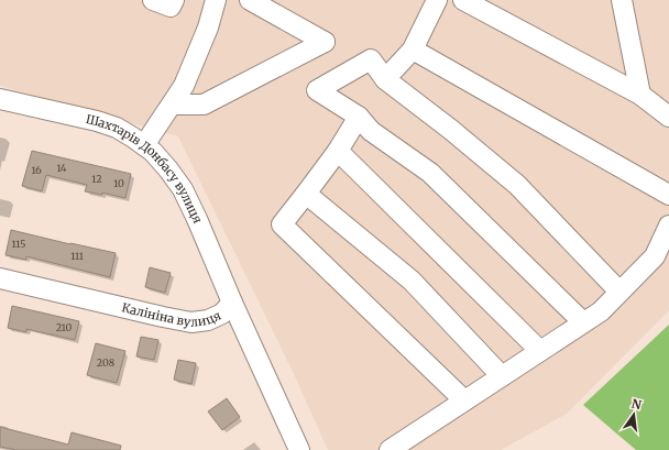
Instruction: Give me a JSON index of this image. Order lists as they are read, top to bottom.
{
  "streets": {
    "street": ["Шахтарів Донбасу вулиця", "Калініна вулиця"]
  },
  "crossings": [
    ["Шахтарів Донбасу вулиця", "Калініна вулиця"]
  ],
  "house_numbers": [
    "14",
    "16",
    "12",
    "10",
    "115",
    "111",
    "210",
    "208"
  ],
  "north": "top"
}
